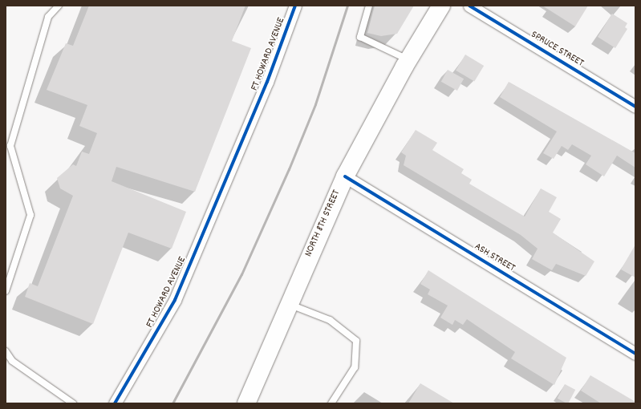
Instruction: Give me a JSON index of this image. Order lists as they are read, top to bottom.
{
  "streets": {
    "main road": ["NORTH 8TH STREET"],
    "street": ["SPRUCE STREET", "FT HOWARD AVENUE", "ASH STREET"]
  },
  "crossings": [
    ["NORTH 8TH STREET", "ASH STREET"]
  ]
}
